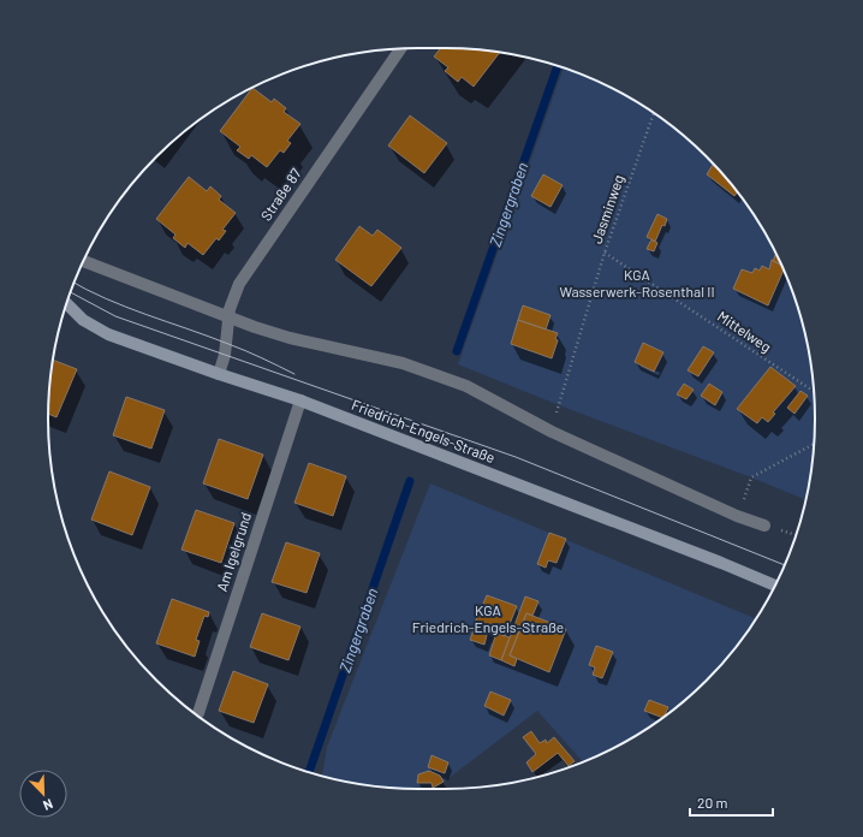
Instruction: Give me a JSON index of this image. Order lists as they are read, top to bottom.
{
  "streets": {
    "main road": ["Friedrich-Engels-Straße"],
    "street": ["Straße 87", "Am Igelgrund"],
    "path": ["Jasminweg", "Mittelweg"]
  },
  "crossings": [
    ["Straße 87", "Friedrich-Engels-Straße"],
    ["Jasminweg", "Mittelweg"],
    ["Friedrich-Engels-Straße", "Am Igelgrund"]
  ],
  "water": ["Zingergraben"],
  "parks": ["KGA Wasserwerk-Rosenthal II", "KGA Friedrich-Engels-Straße"],
  "scale_bar": "20 m",
  "north": "bottom right"
}
